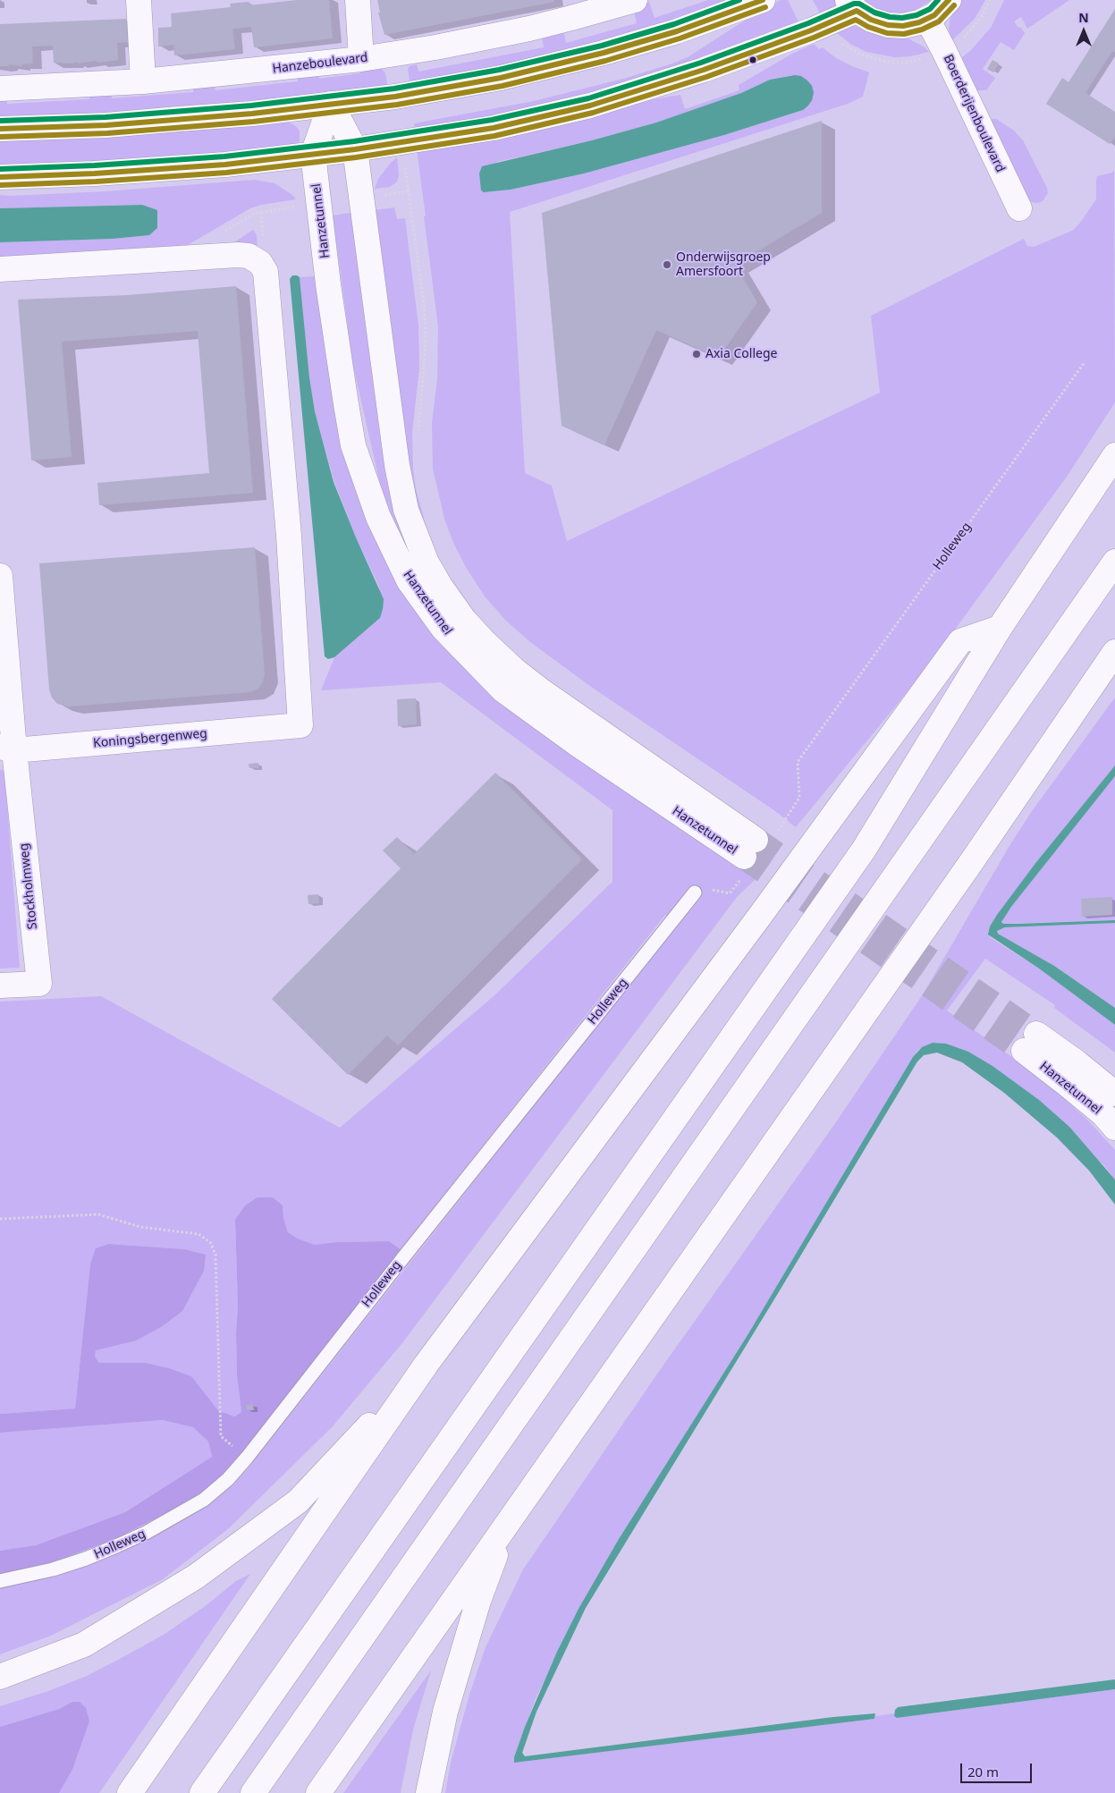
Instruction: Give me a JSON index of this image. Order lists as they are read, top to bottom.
{
  "streets": {
    "main road": [
      "Hanzeboulevard",
      "Boerderijenboulevard",
      "Hanzetunnel",
      "Koningsbergenweg",
      "Stockholmweg"
    ],
    "lane": ["Holleweg"]
  },
  "crossings": [
    ["Koningsbergenweg", "Stockholmweg"]
  ],
  "places": ["Onderwijsgroep Amersfoort", "Axia College"],
  "scale_bar": "20 m",
  "north": "top"
}
